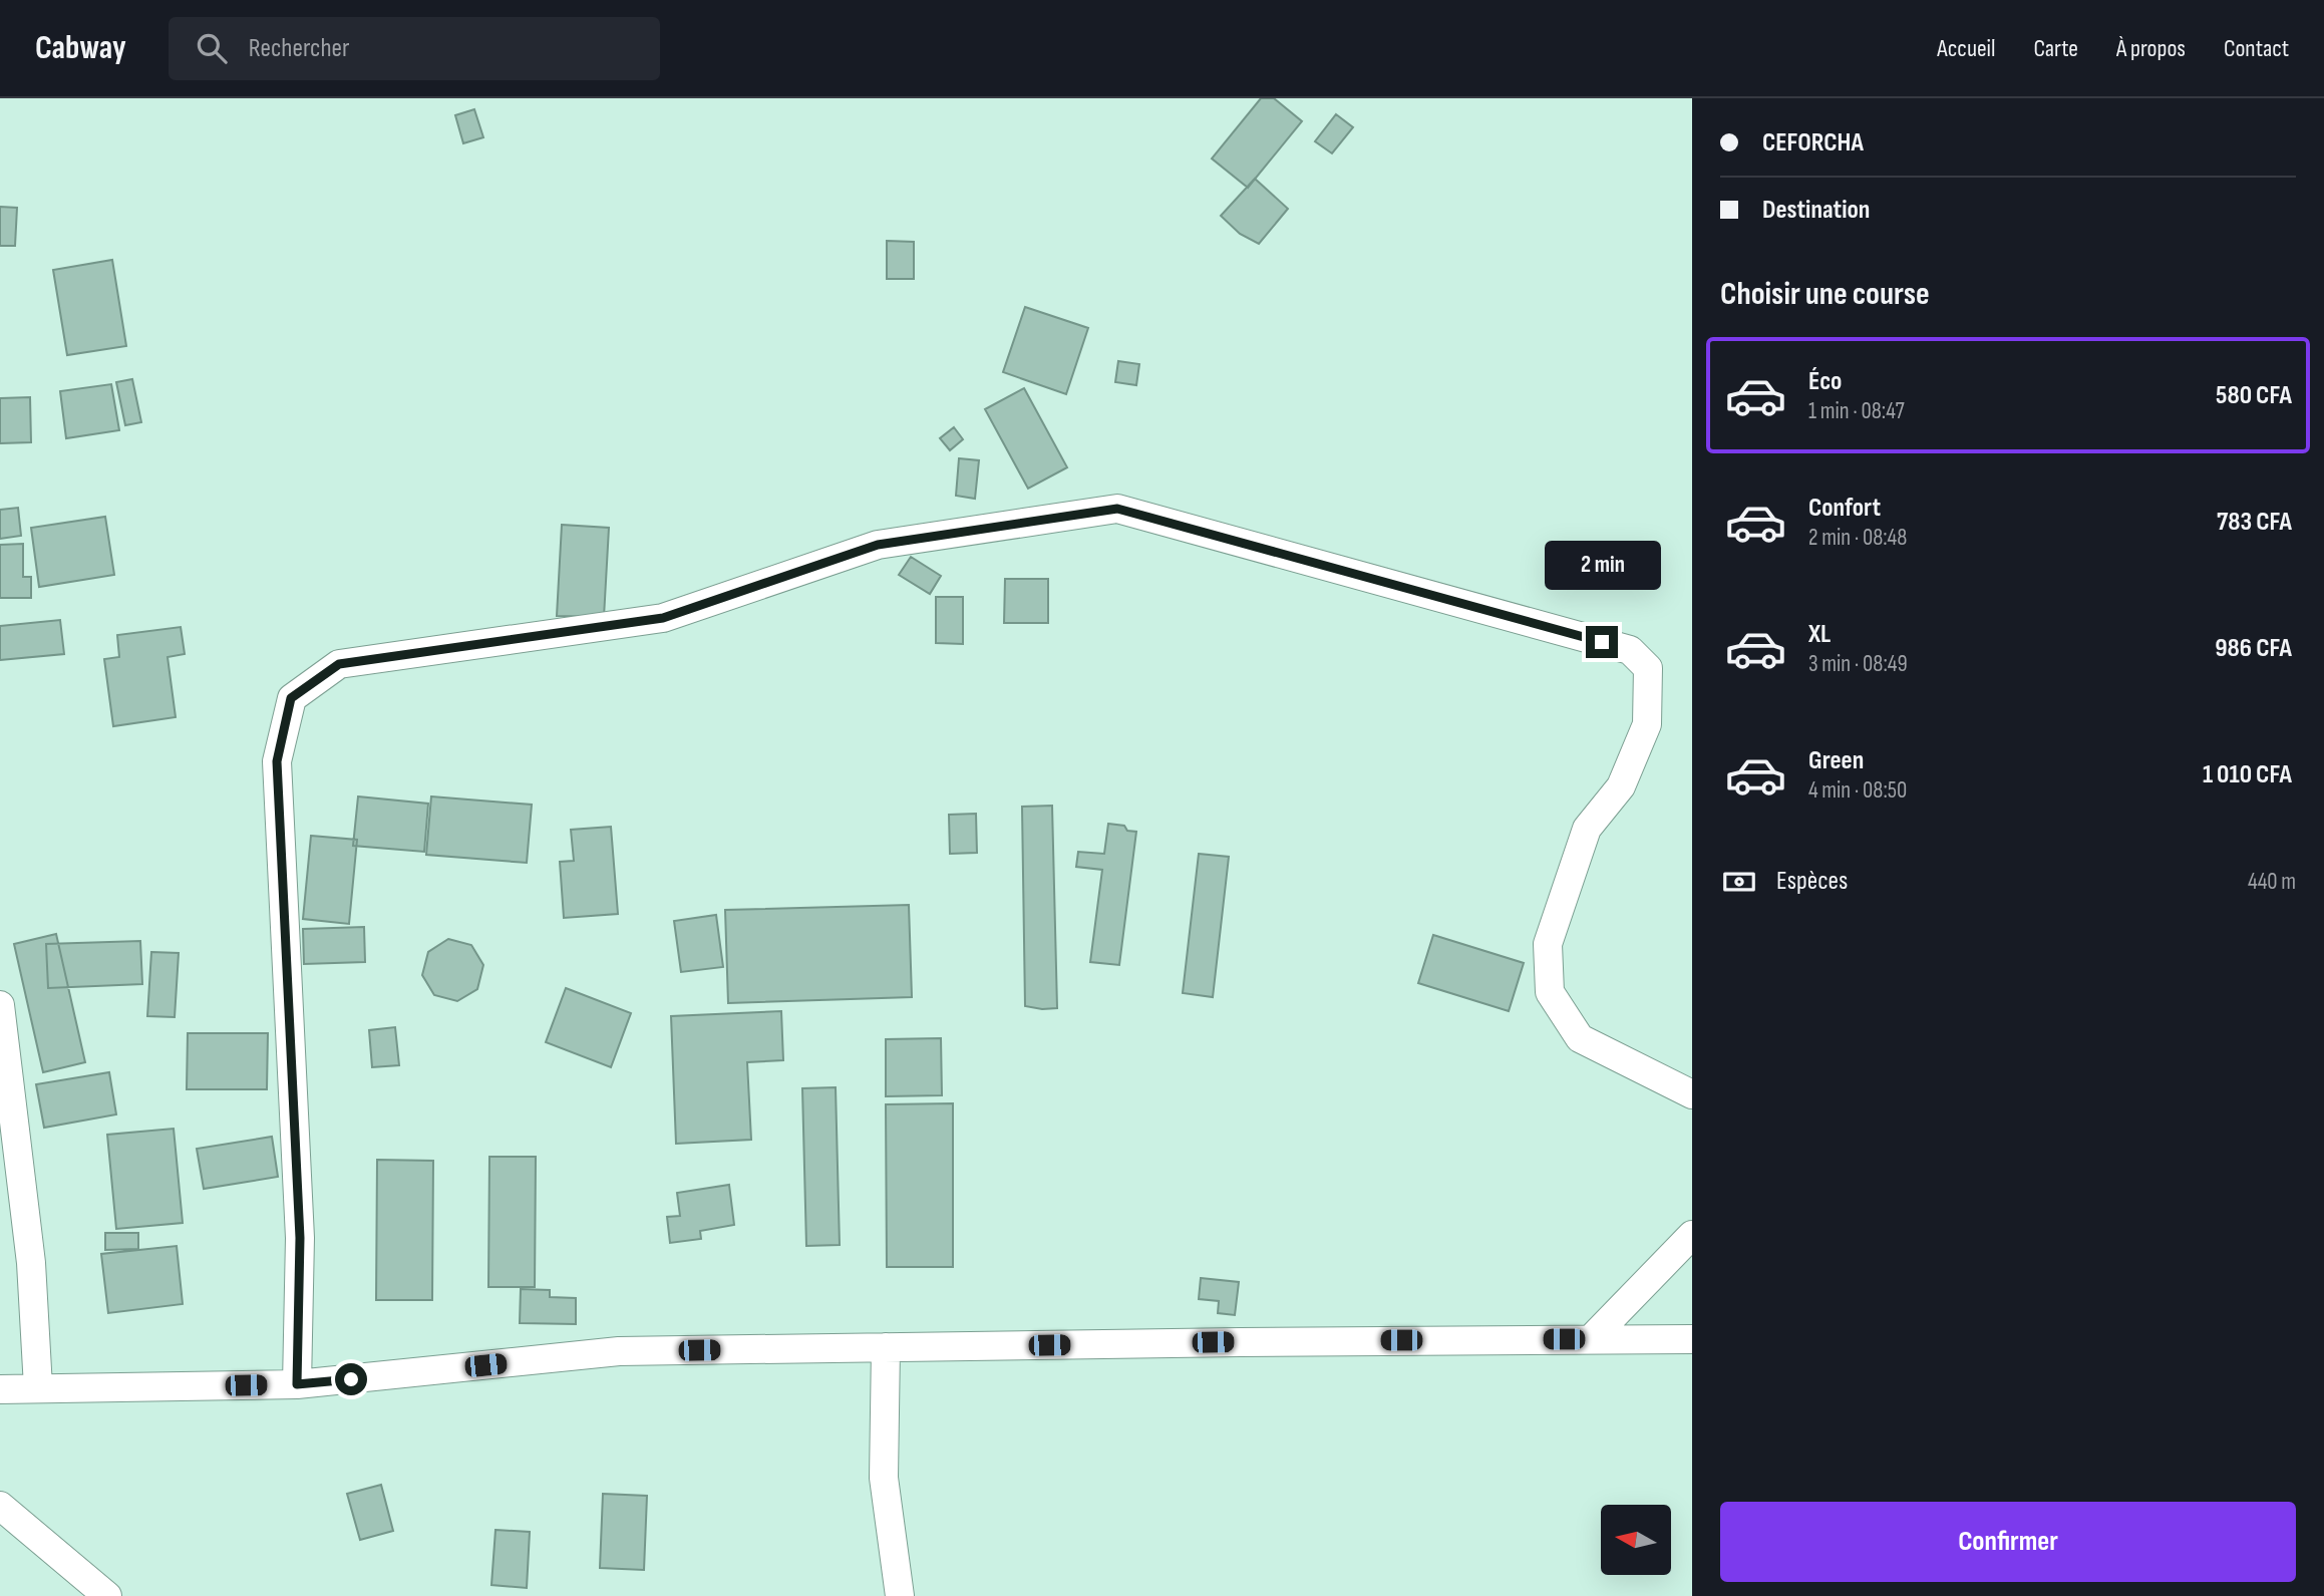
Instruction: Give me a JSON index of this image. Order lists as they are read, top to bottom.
{
  "north": "left",
  "page": {
    "header": "Cabway",
    "search": "Rechercher",
    "nav": [
      "Accueil",
      "Carte",
      "À propos",
      "Contact"
    ],
    "banner": ["CEFORCHA", "Destination"],
    "heading": "Choisir une course",
    "list": [
      {
        "name": "Éco",
        "note": "1 min · 08:47",
        "value": "580 CFA"
      },
      {
        "name": "Confort",
        "note": "2 min · 08:48",
        "value": "783 CFA"
      },
      {
        "name": "XL",
        "note": "3 min · 08:49",
        "value": "986 CFA"
      },
      {
        "name": "Green",
        "note": "4 min · 08:50",
        "value": "1 010 CFA"
      }
    ],
    "bubble": "2 min",
    "pay": ["Espèces", "440 m"],
    "buttons": "Confirmer"
  }
}
